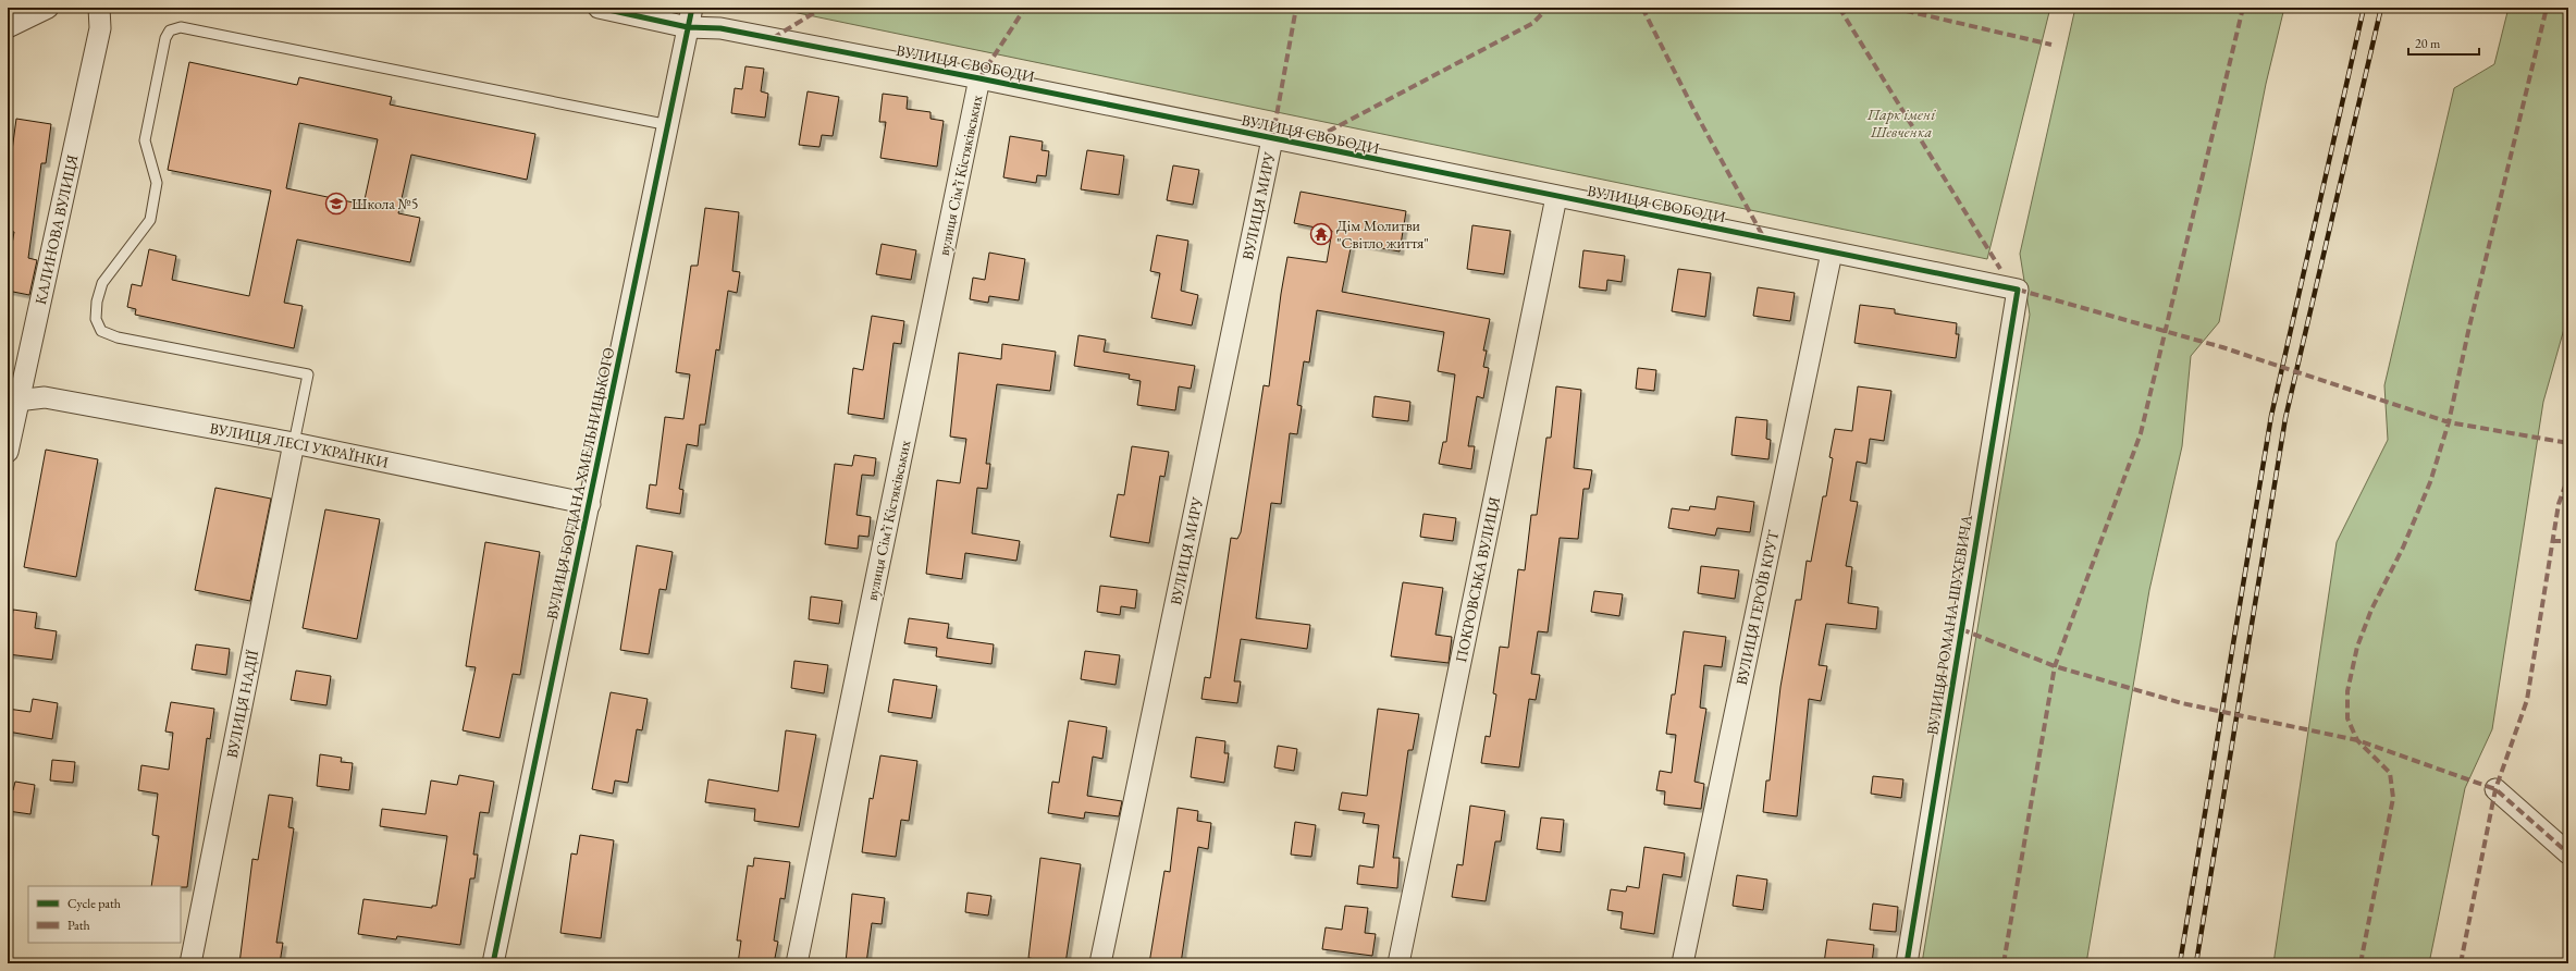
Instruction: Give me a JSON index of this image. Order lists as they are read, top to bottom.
{
  "streets": {
    "street": [
      "ВУЛИЦЯ СВОБОДИ",
      "вулиця Сімʼї Кістяківських",
      "ВУЛИЦЯ МИРУ",
      "КАЛИНОВА ВУЛИЦЯ",
      "ВУЛИЦЯ ЛЕСІ УКРАЇНКИ",
      "ВУЛИЦЯ БОГДАНА ХМЕЛЬНИЦЬКОГО",
      "ПОКРОВСЬКА ВУЛИЦЯ",
      "ВУЛИЦЯ ГЕРОЇВ КРУТ",
      "ВУЛИЦЯ РОМАНА ШУХЕВИЧА",
      "ВУЛИЦЯ НАДІЇ"
    ]
  },
  "crossings": [
    ["ВУЛИЦЯ СВОБОДИ", "вулиця Сімʼї Кістяківських"],
    ["ВУЛИЦЯ СВОБОДИ", "ВУЛИЦЯ МИРУ"],
    ["ВУЛИЦЯ СВОБОДИ", "ВУЛИЦЯ БОГДАНА ХМЕЛЬНИЦЬКОГО"],
    ["ВУЛИЦЯ СВОБОДИ", "ПОКРОВСЬКА ВУЛИЦЯ"],
    ["ВУЛИЦЯ СВОБОДИ", "ВУЛИЦЯ ГЕРОЇВ КРУТ"],
    ["ВУЛИЦЯ СВОБОДИ", "ВУЛИЦЯ РОМАНА ШУХЕВИЧА"],
    ["КАЛИНОВА ВУЛИЦЯ", "ВУЛИЦЯ ЛЕСІ УКРАЇНКИ"],
    ["ВУЛИЦЯ ЛЕСІ УКРАЇНКИ", "ВУЛИЦЯ БОГДАНА ХМЕЛЬНИЦЬКОГО"],
    ["ВУЛИЦЯ ЛЕСІ УКРАЇНКИ", "ВУЛИЦЯ НАДІЇ"]
  ],
  "parks": ["Парк імені Шевченка"],
  "places": {
    "school or university": ["Школа №5"],
    "temple": ["Дім Молитви \"Світло життя\""]
  },
  "legend": ["Cycle path", "Path"],
  "scale_bar": "20 m"
}
